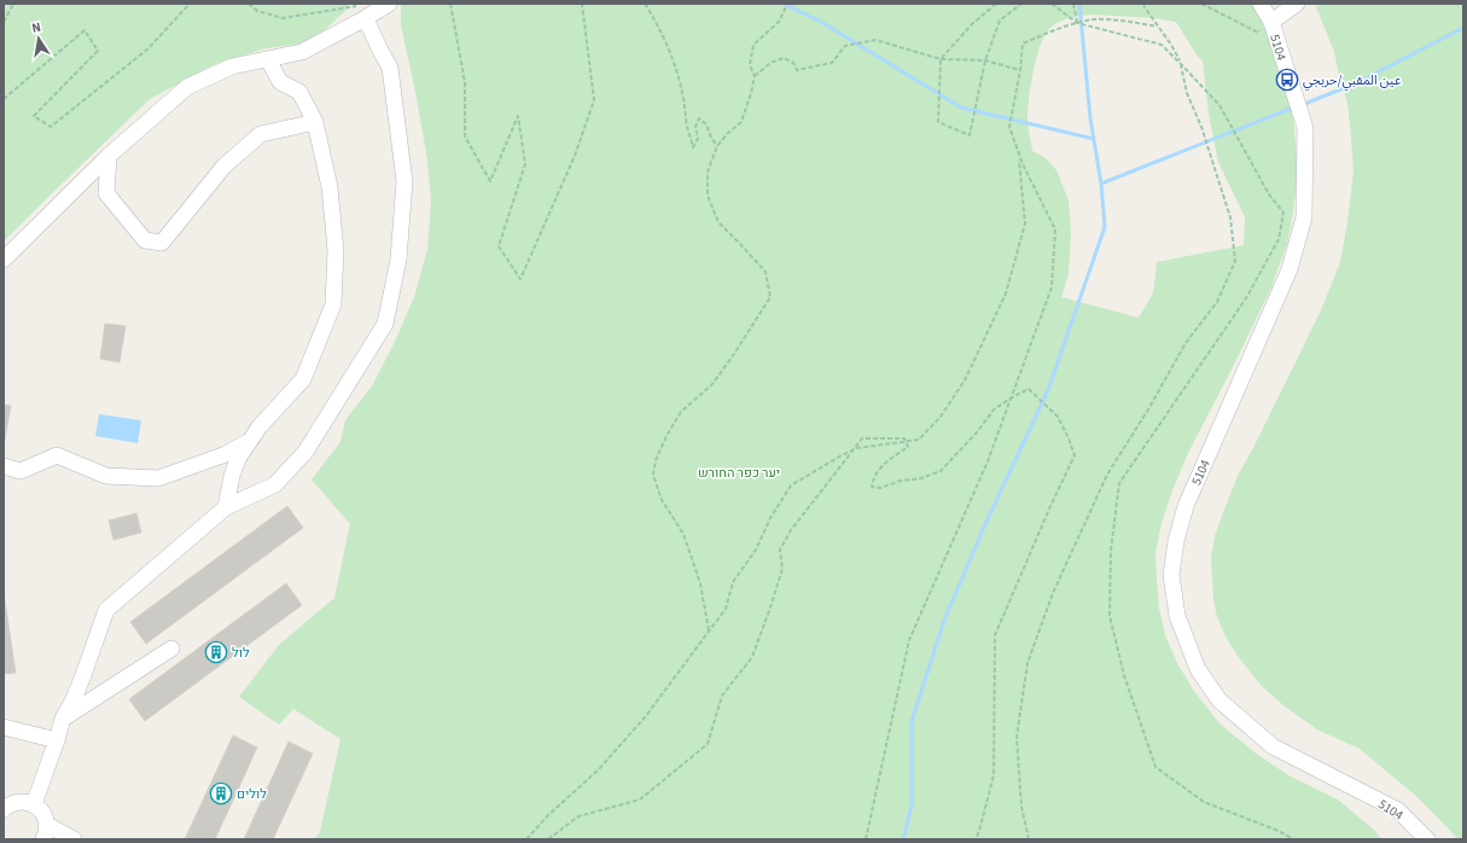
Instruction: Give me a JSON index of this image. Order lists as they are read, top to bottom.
{
  "streets": {
    "street": ["5104"]
  },
  "parks": ["יער כפר החורש"],
  "places": {
    "bus stop": ["عين المقبي/حربجي"],
    "building": ["לול", "לולים"]
  },
  "north": "top"
}
